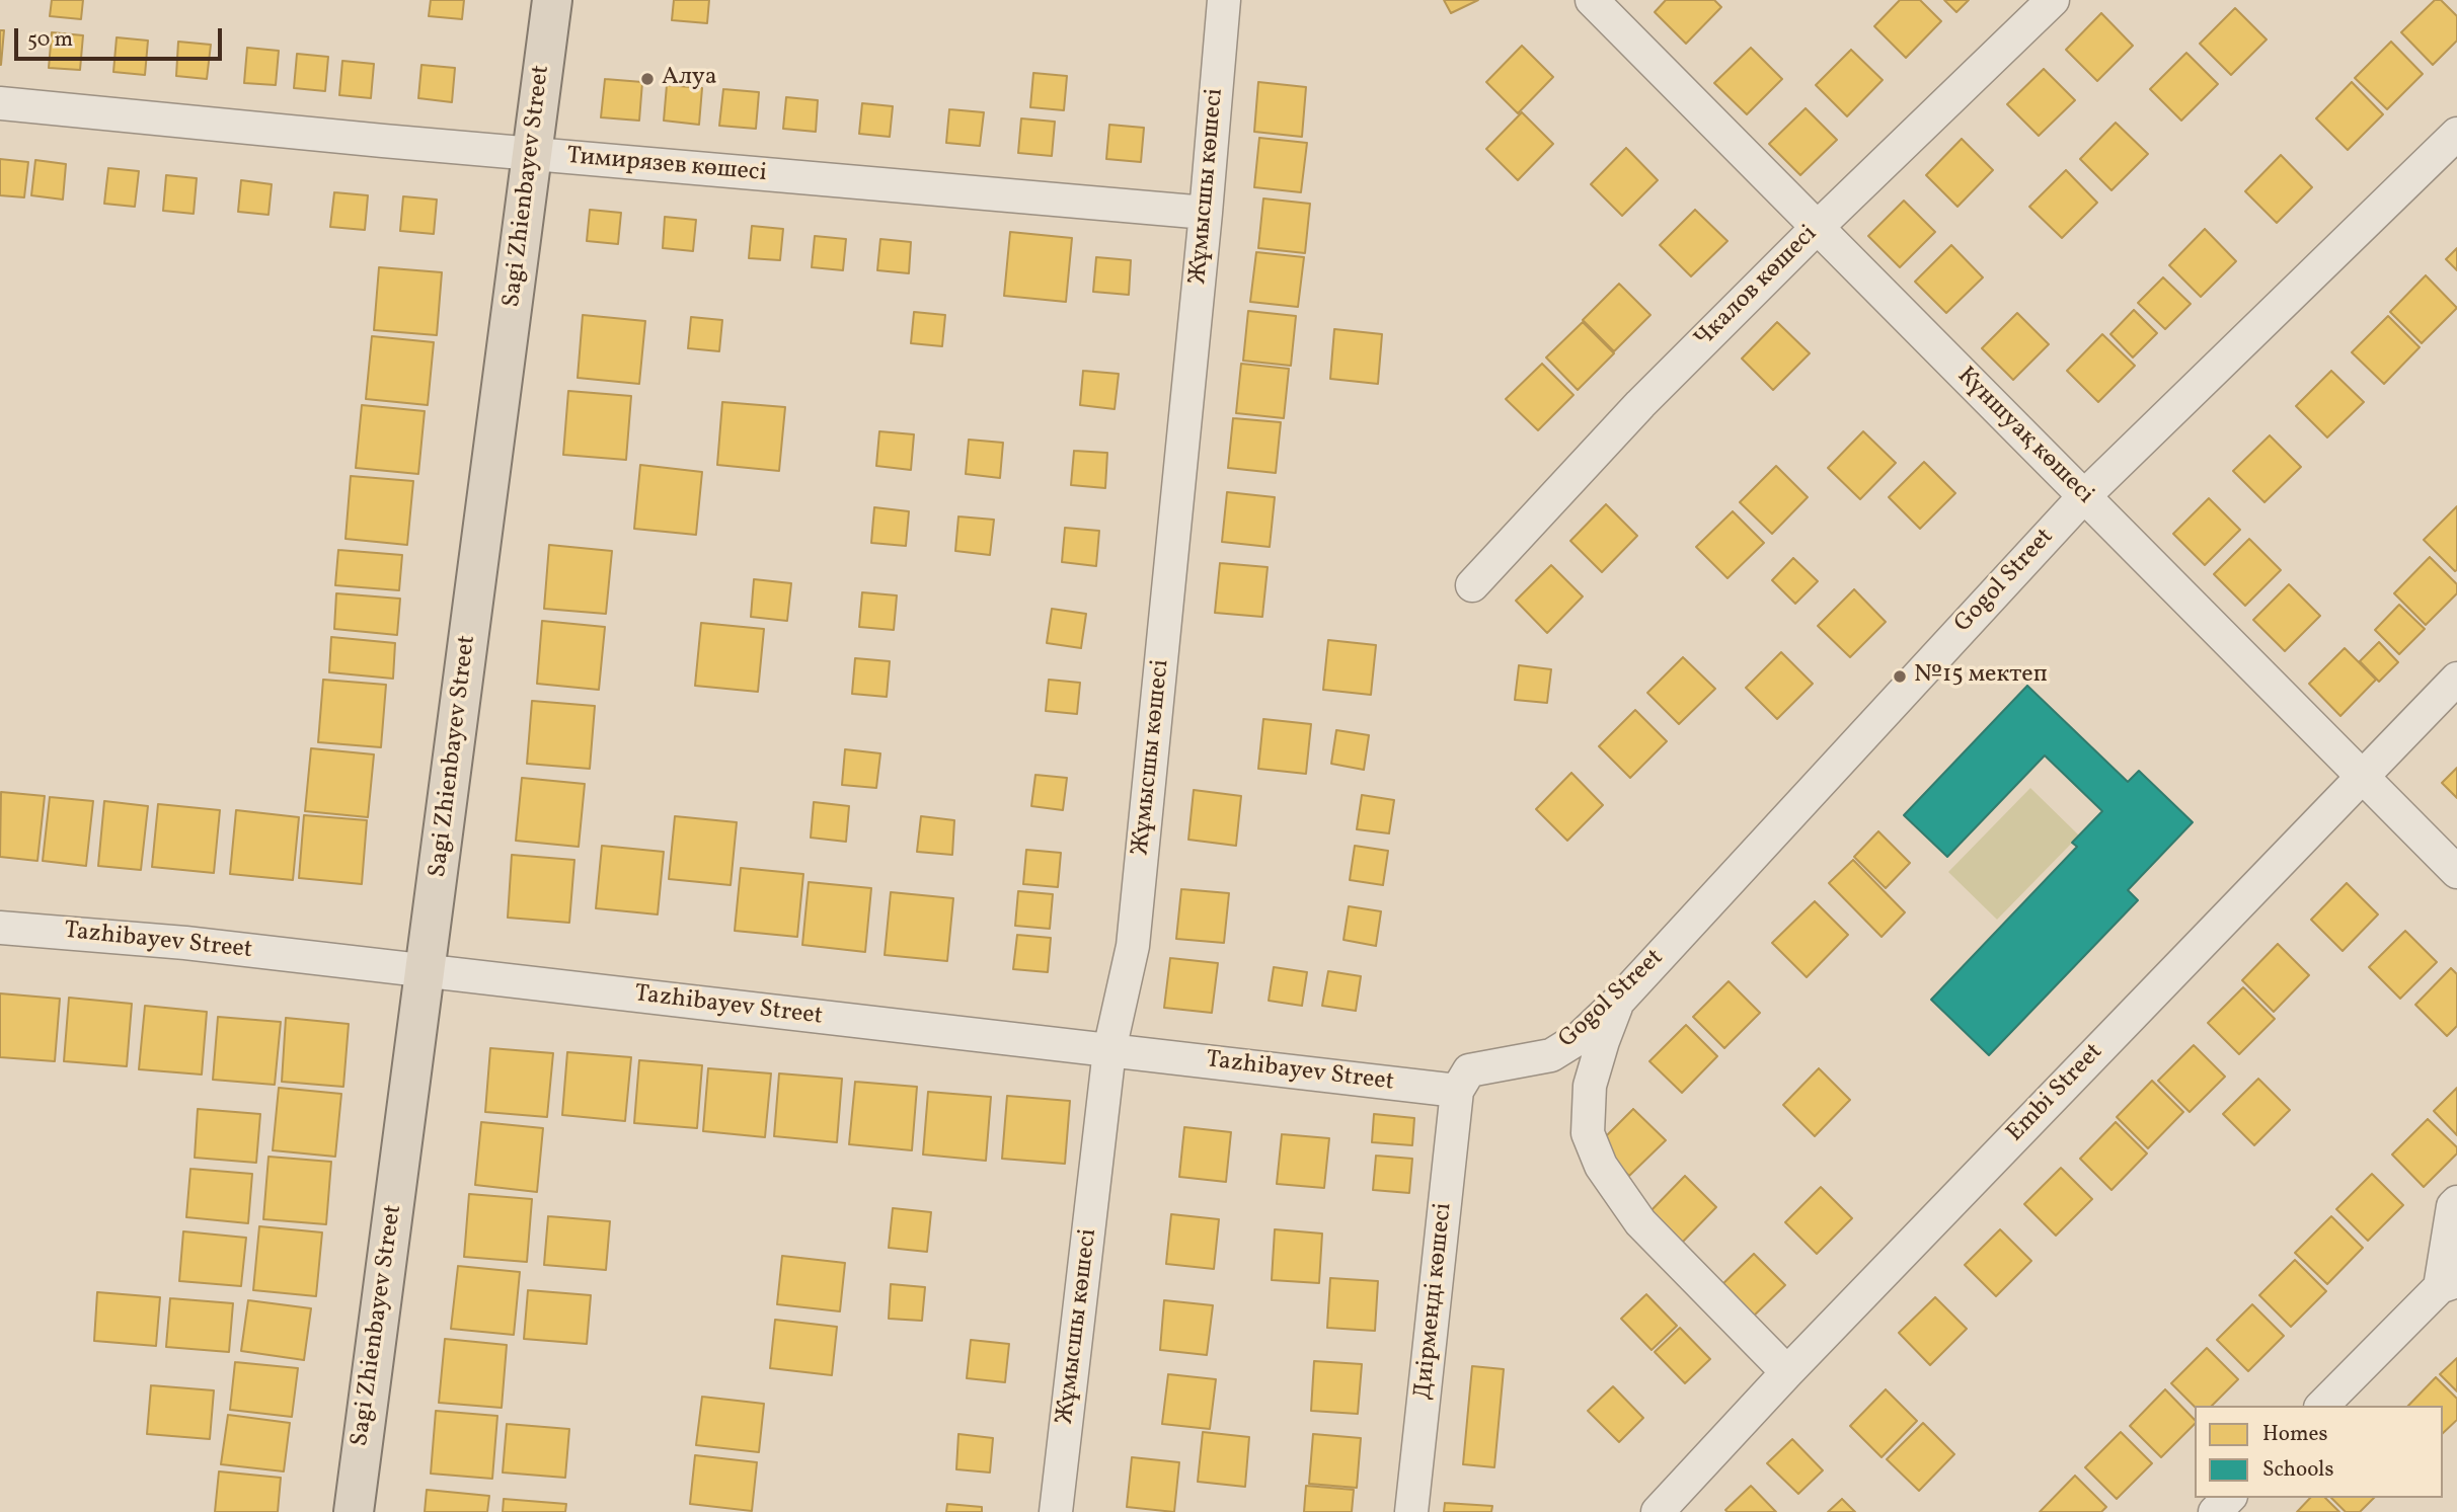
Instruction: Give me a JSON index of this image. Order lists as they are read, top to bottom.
{
  "streets": {
    "main road": ["Sagi Zhienbayev Street"],
    "street": [
      "Тимирязев көшесі",
      "Жұмысшы көшесі",
      "Чкалов көшесі",
      "Күншуақ көшесі",
      "Gogol Street",
      "Tazhibayev Street",
      "Embi Street",
      "Диірменді көшесі"
    ]
  },
  "crossings": [
    ["Тимирязев көшесі", "Sagi Zhienbayev Street"],
    ["Тимирязев көшесі", "Жұмысшы көшесі"],
    ["Sagi Zhienbayev Street", "Tazhibayev Street"],
    ["Жұмысшы көшесі", "Tazhibayev Street"],
    ["Чкалов көшесі", "Күншуақ көшесі"],
    ["Күншуақ көшесі", "Gogol Street"],
    ["Күншуақ көшесі", "Embi Street"],
    ["Gogol Street", "Tazhibayev Street"],
    ["Gogol Street", "Диірменді көшесі"],
    ["Tazhibayev Street", "Диірменді көшесі"]
  ],
  "places": ["Алуа", "№15 мектеп"],
  "legend": ["Homes", "Schools"],
  "scale_bar": "50 m"
}
